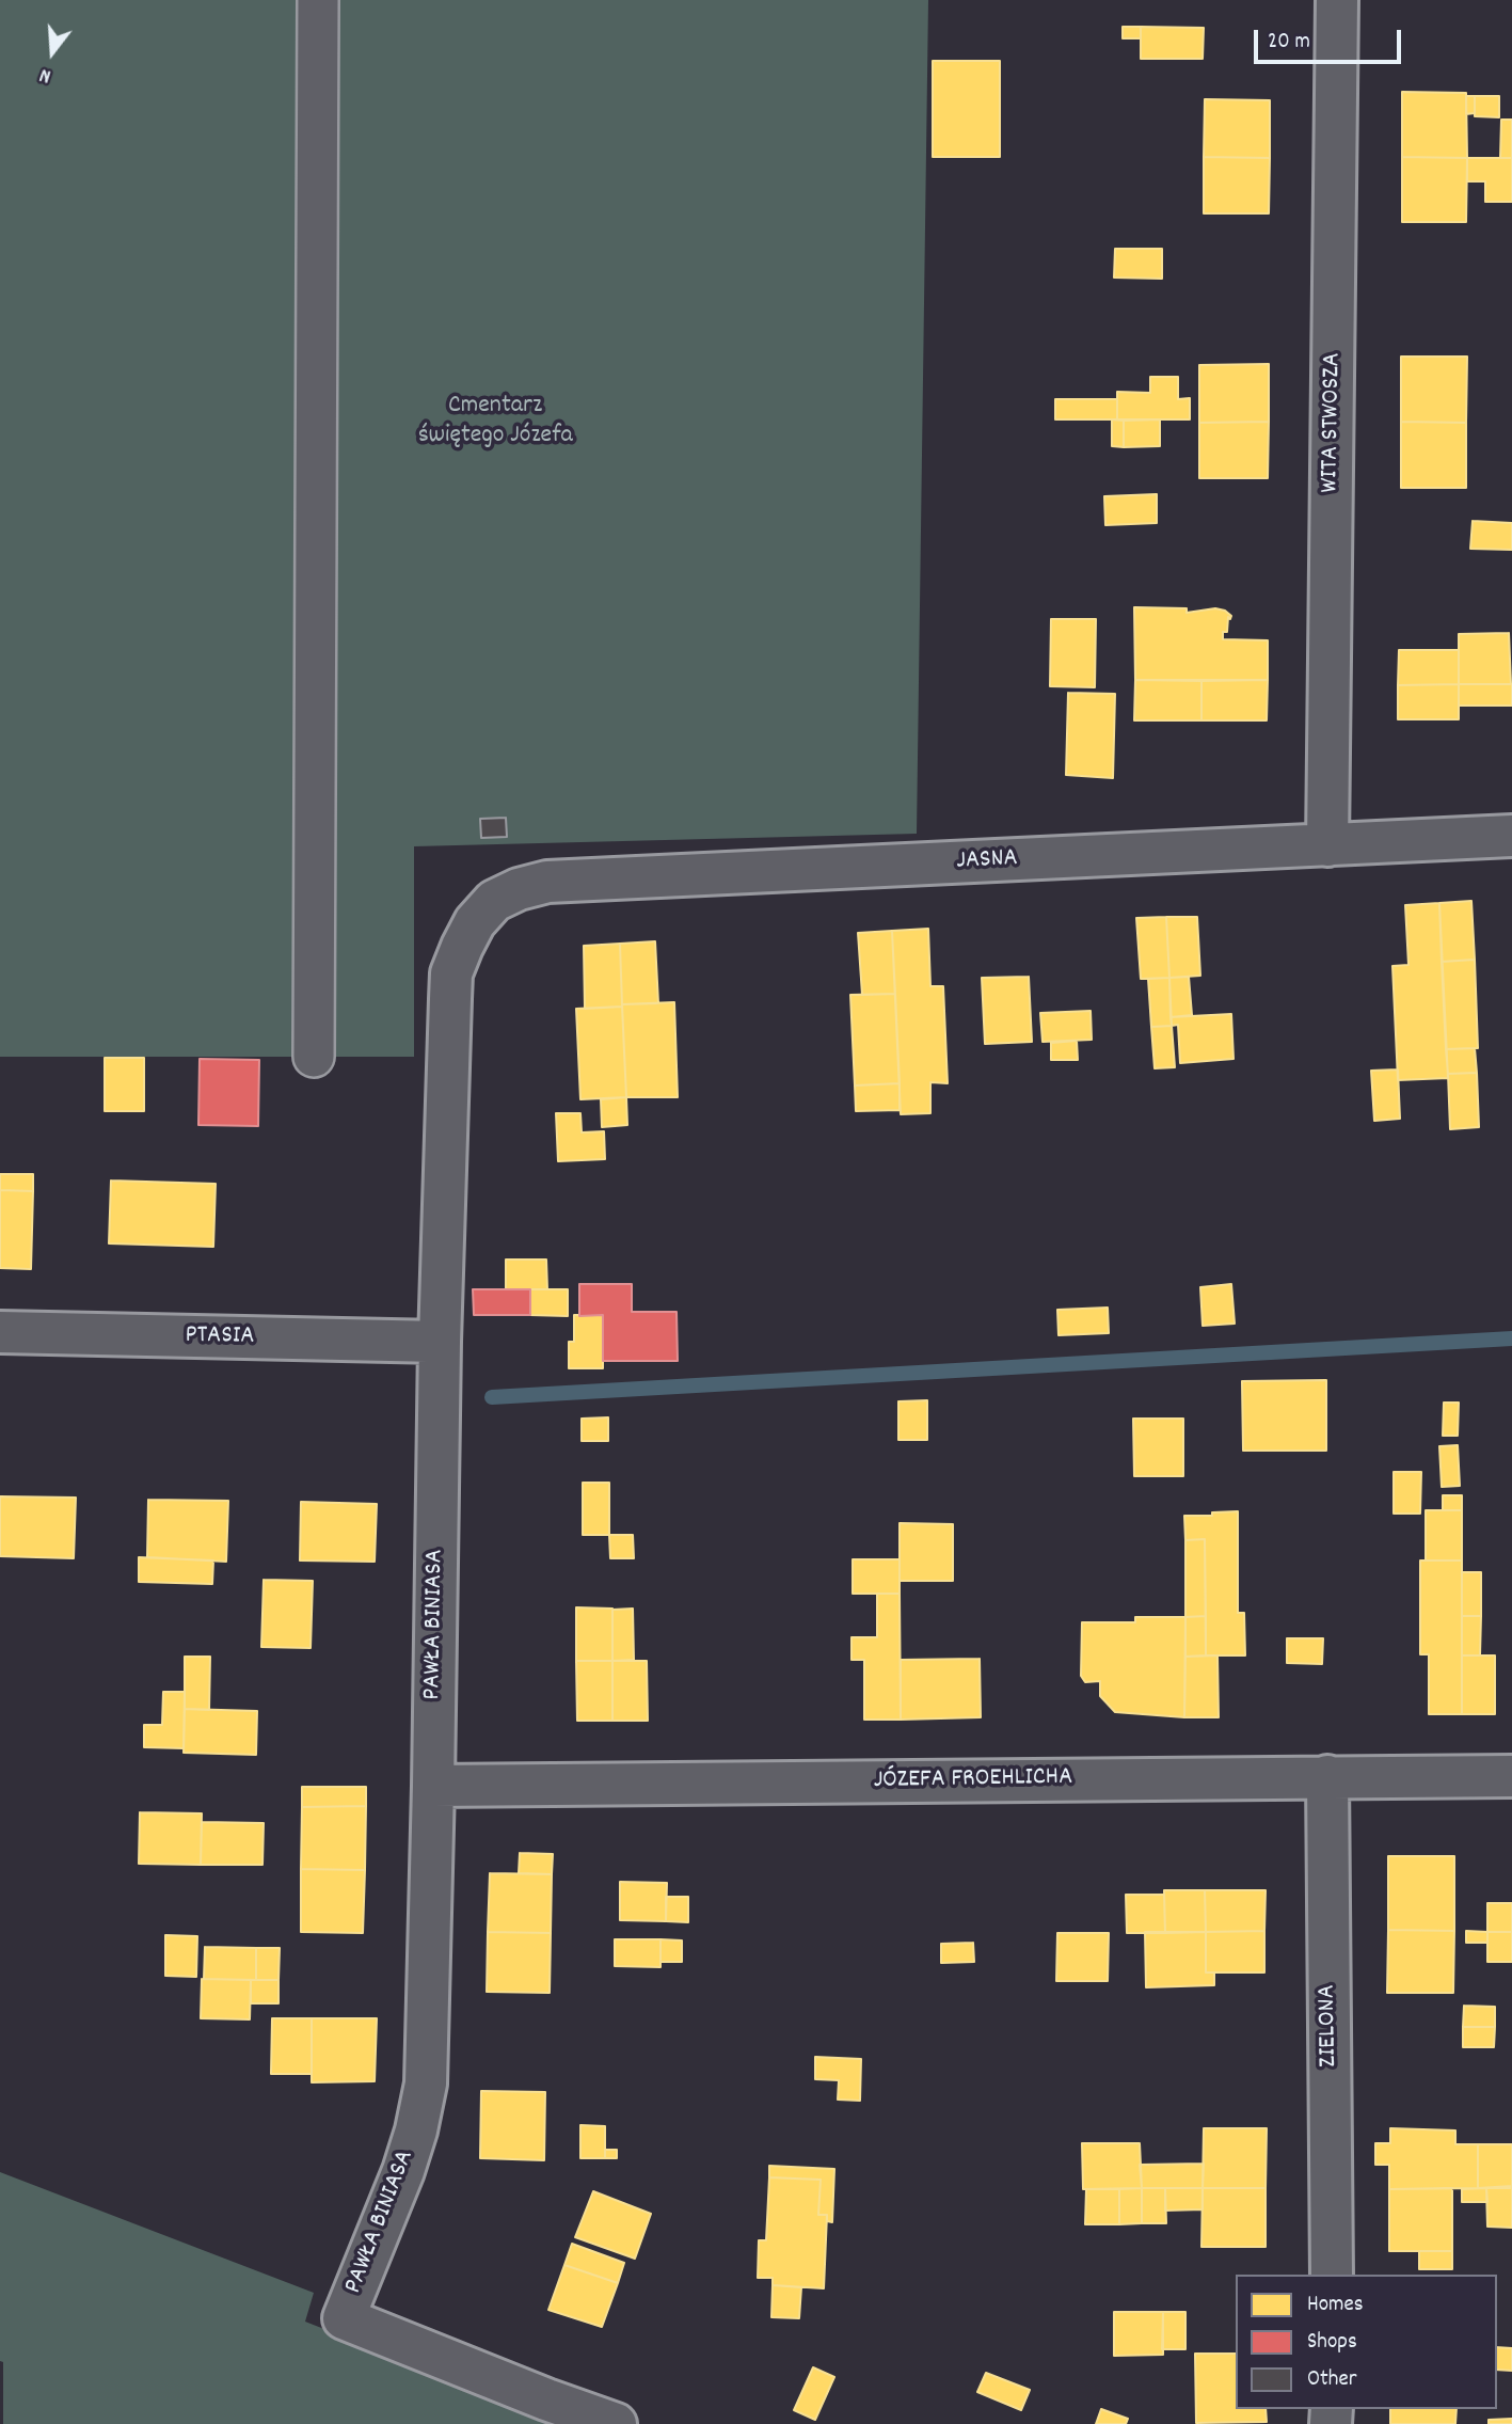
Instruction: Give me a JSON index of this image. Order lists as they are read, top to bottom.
{
  "streets": {
    "street": [
      "WITA STWOSZA",
      "JASNA",
      "PTASIA",
      "PAWŁA BINIASA",
      "JÓZEFA FROEHLICHA",
      "ZIELONA"
    ]
  },
  "crossings": [
    ["WITA STWOSZA", "JASNA"],
    ["JASNA", "PAWŁA BINIASA"],
    ["PTASIA", "PAWŁA BINIASA"],
    ["PAWŁA BINIASA", "JÓZEFA FROEHLICHA"],
    ["JÓZEFA FROEHLICHA", "ZIELONA"]
  ],
  "parks": ["Cmentarz świętego Józefa"],
  "legend": ["Homes", "Shops", "Other"],
  "scale_bar": "20 m",
  "north": "bottom"
}
